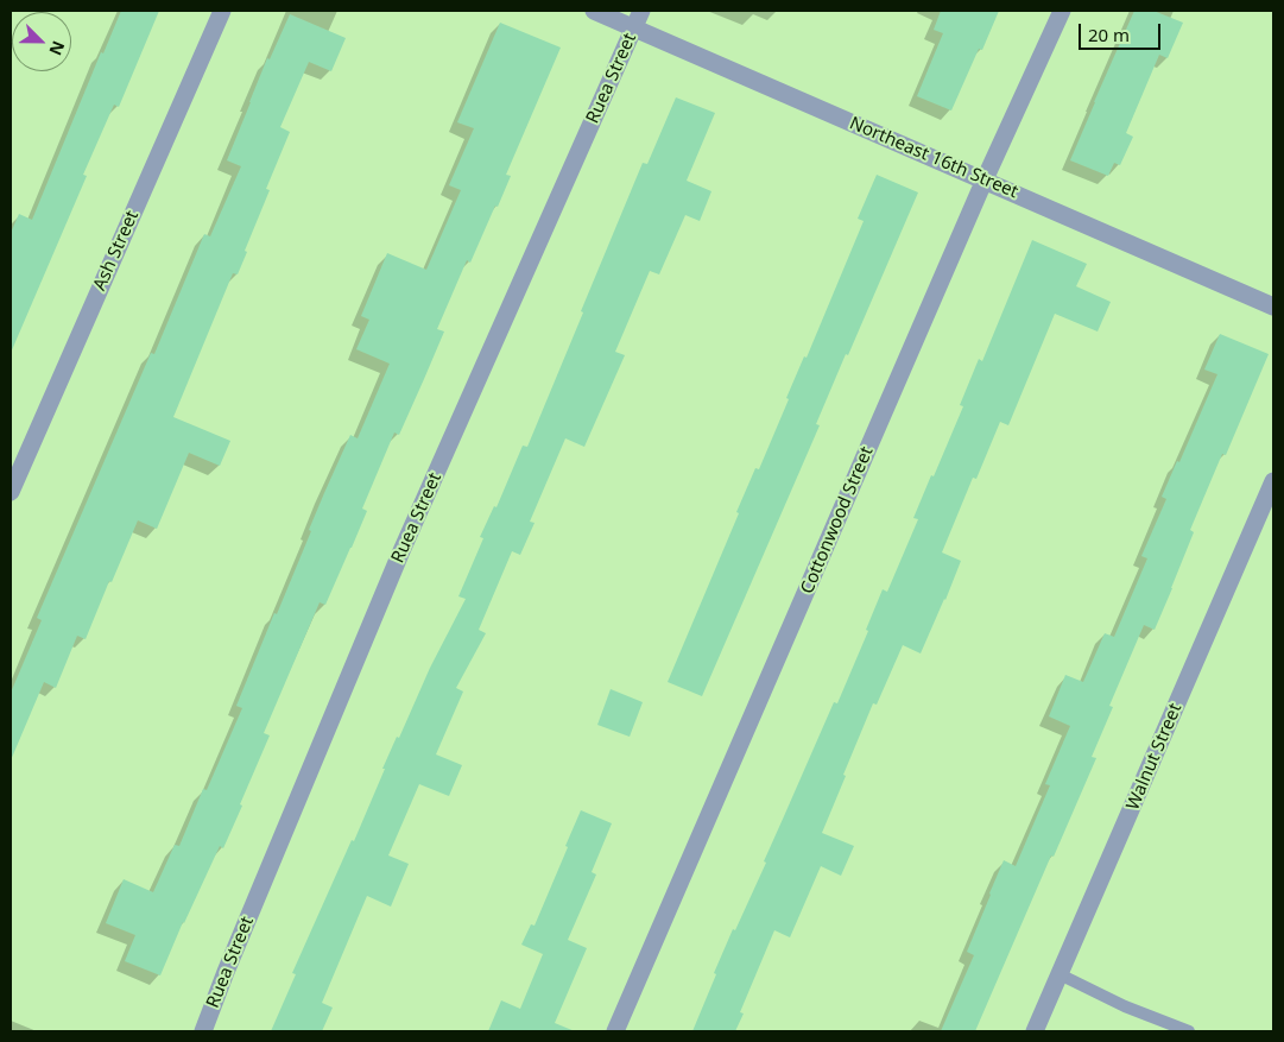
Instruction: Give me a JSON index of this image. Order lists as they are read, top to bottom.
{
  "streets": {
    "street": [
      "Ruea Street",
      "Northeast 16th Street",
      "Ash Street",
      "Cottonwood Street",
      "Walnut Street"
    ]
  },
  "crossings": [
    ["Ruea Street", "Northeast 16th Street"],
    ["Northeast 16th Street", "Cottonwood Street"]
  ],
  "scale_bar": "20 m",
  "north": "bottom right"
}
